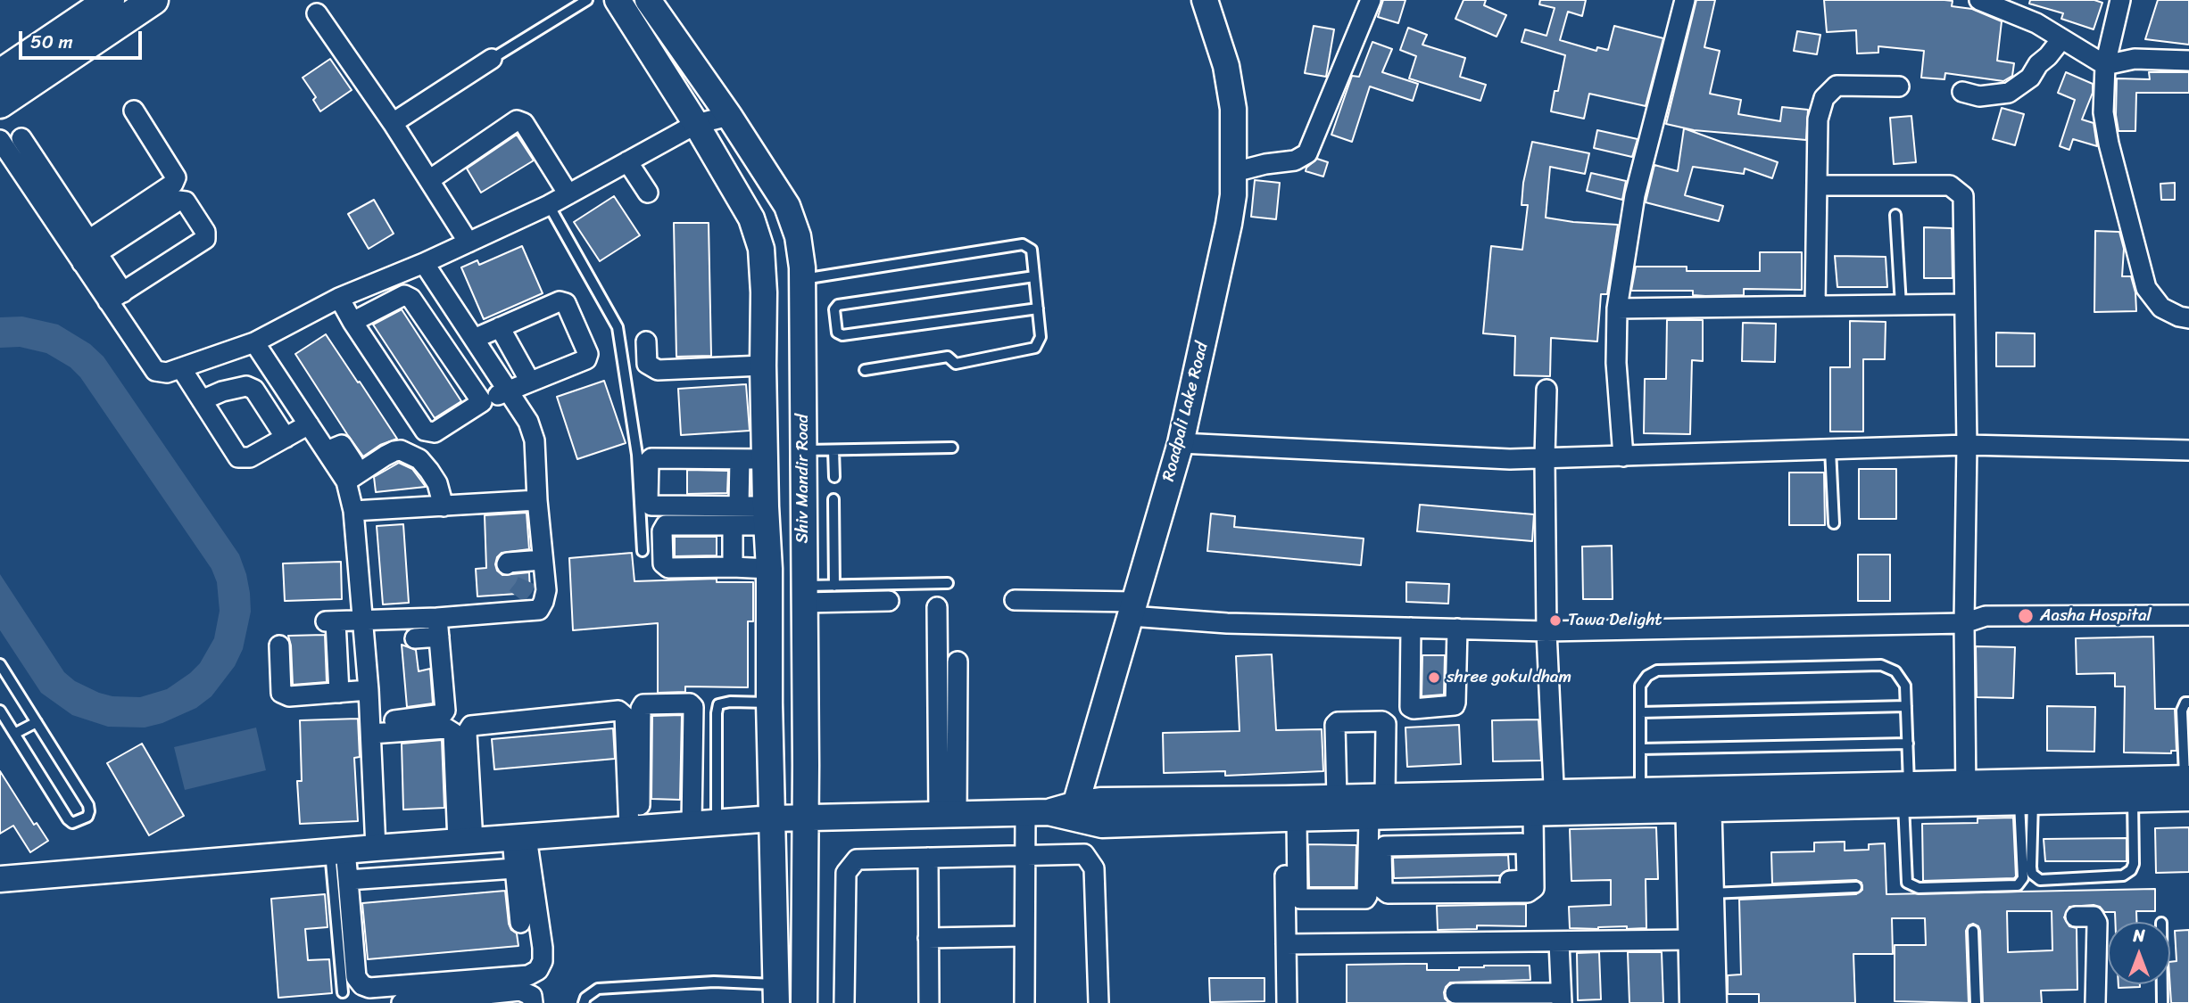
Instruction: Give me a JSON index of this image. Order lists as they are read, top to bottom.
{
  "streets": {
    "street": ["Roadpali Lake Road", "Shiv Mandir Road"]
  },
  "places": ["Aasha Hospital", "Tawa Delight", "shree gokuldham"],
  "scale_bar": "50 m",
  "north": "top"
}
